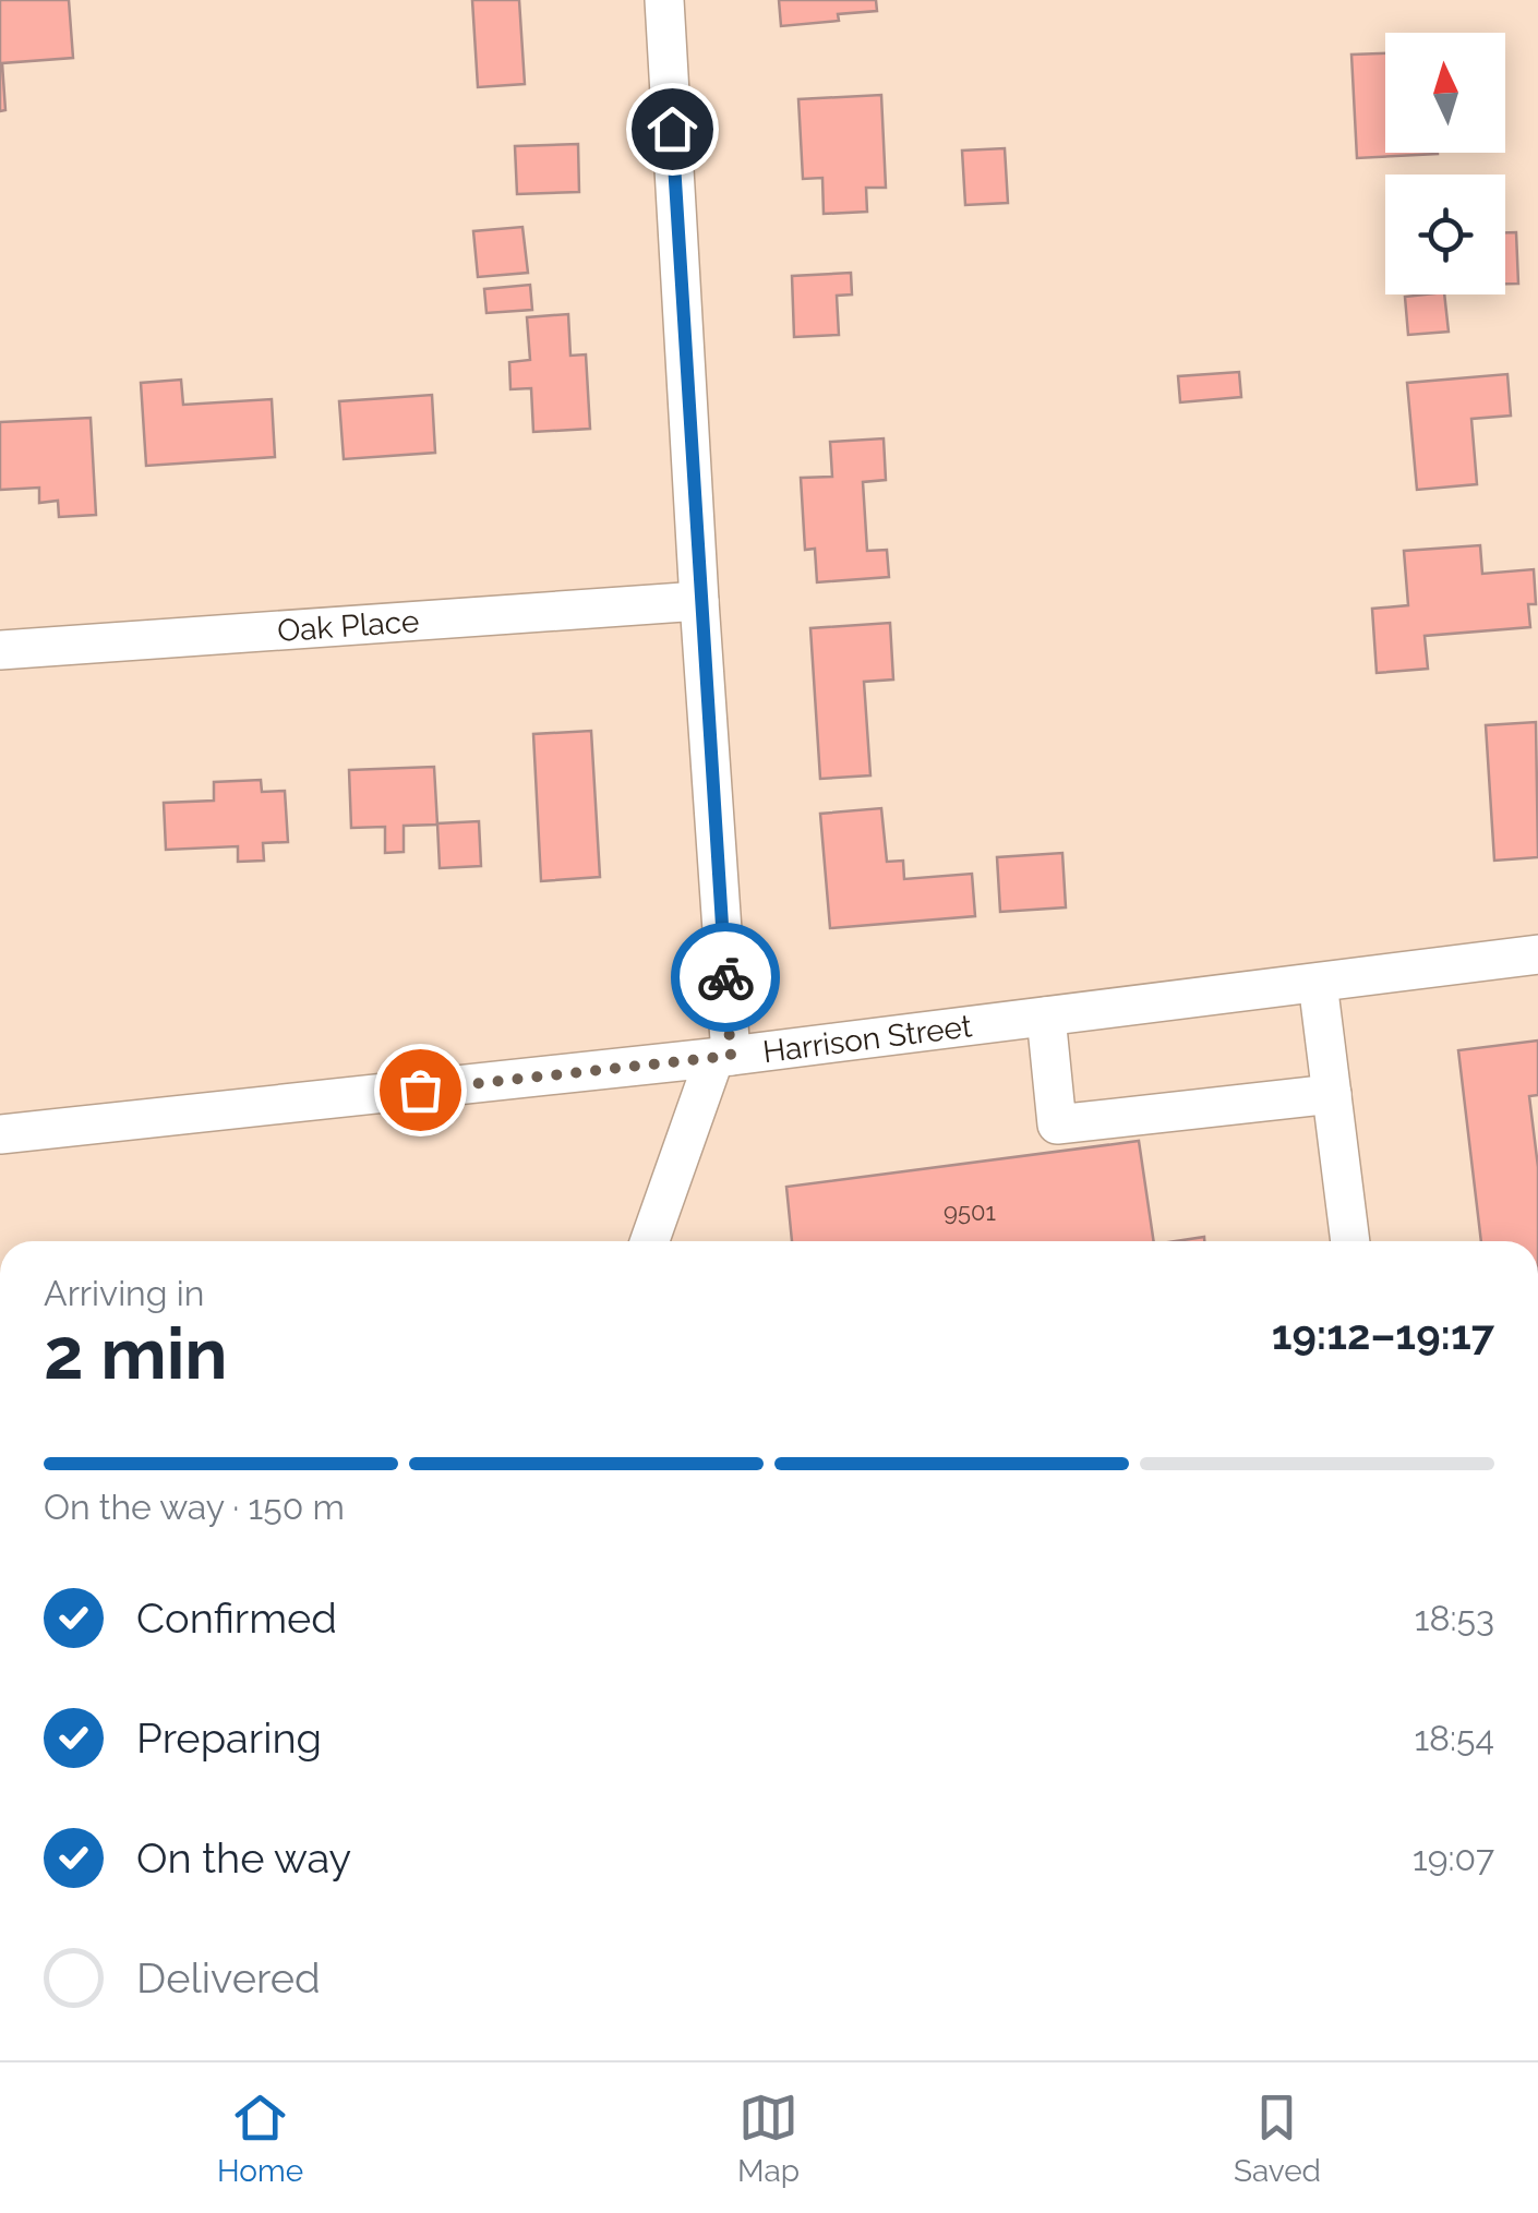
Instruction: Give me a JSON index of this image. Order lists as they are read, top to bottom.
{
  "streets": {
    "street": ["Oak Place", "Harrison Street"]
  },
  "house_numbers": ["9501"],
  "north": "top",
  "page": {
    "heading": ["2 min", "Arriving in", "19:12–19:17"],
    "bar": "On the way · 150 m",
    "list": [
      ["Confirmed", "18:53"],
      ["Preparing", "18:54"],
      ["On the way", "19:07"],
      "Delivered"
    ],
    "tabs": ["Home", "Map", "Saved"]
  }
}
